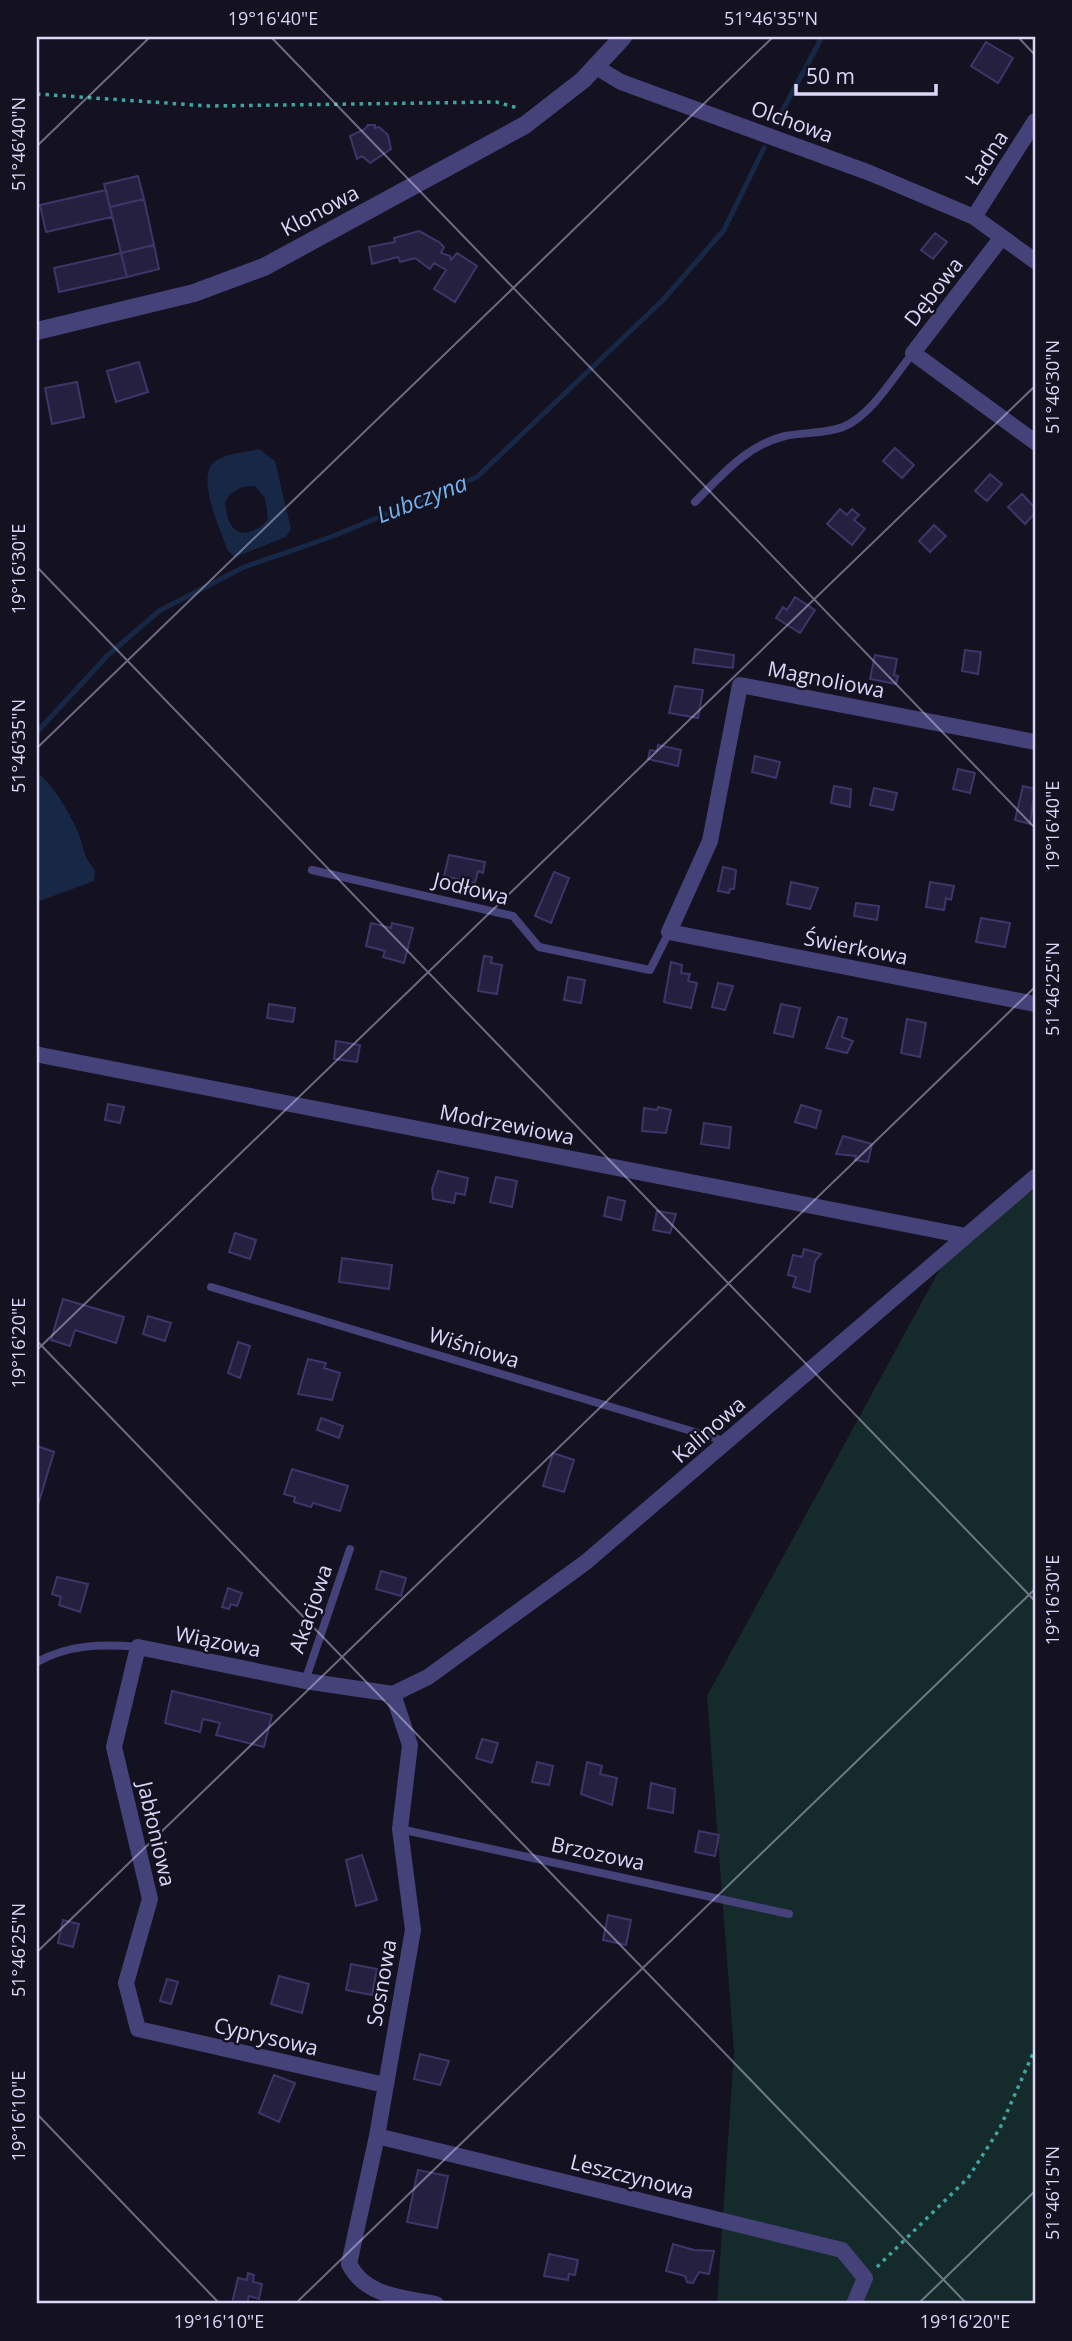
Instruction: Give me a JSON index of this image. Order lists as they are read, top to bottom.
{
  "streets": {
    "street": [
      "Olchowa",
      "Ładna",
      "Klonowa",
      "Dębowa",
      "Magnoliowa",
      "Świerkowa",
      "Modrzewiowa",
      "Kalinowa",
      "Wiązowa",
      "Jabłoniowa",
      "Sosnowa",
      "Cyprysowa",
      "Leszczynowa"
    ],
    "lane": [
      "Jodłowa",
      "Wiśniowa",
      "Akacjowa",
      "Brzozowa"
    ]
  },
  "crossings": [
    ["Olchowa", "Ładna"],
    ["Olchowa", "Klonowa"],
    ["Olchowa", "Dębowa"],
    ["Magnoliowa", "Jodłowa"],
    ["Magnoliowa", "Świerkowa"],
    ["Jodłowa", "Świerkowa"],
    ["Modrzewiowa", "Kalinowa"],
    ["Wiśniowa", "Kalinowa"],
    ["Kalinowa", "Wiązowa"],
    ["Kalinowa", "Sosnowa"],
    ["Akacjowa", "Wiązowa"],
    ["Wiązowa", "Jabłoniowa"],
    ["Wiązowa", "Sosnowa"],
    ["Jabłoniowa", "Cyprysowa"],
    ["Brzozowa", "Sosnowa"],
    ["Sosnowa", "Cyprysowa"],
    ["Sosnowa", "Leszczynowa"]
  ],
  "water": ["Lubczyna"],
  "scale_bar": "50 m",
  "coordinates": [
    "19°16'40\"E",
    "51°46'35\"N",
    "51°46'40\"N",
    "51°46'30\"N",
    "19°16'30\"E",
    "51°46'25\"N",
    "19°16'20\"E",
    "19°16'10\"E",
    "51°46'15\"N"
  ]
}
